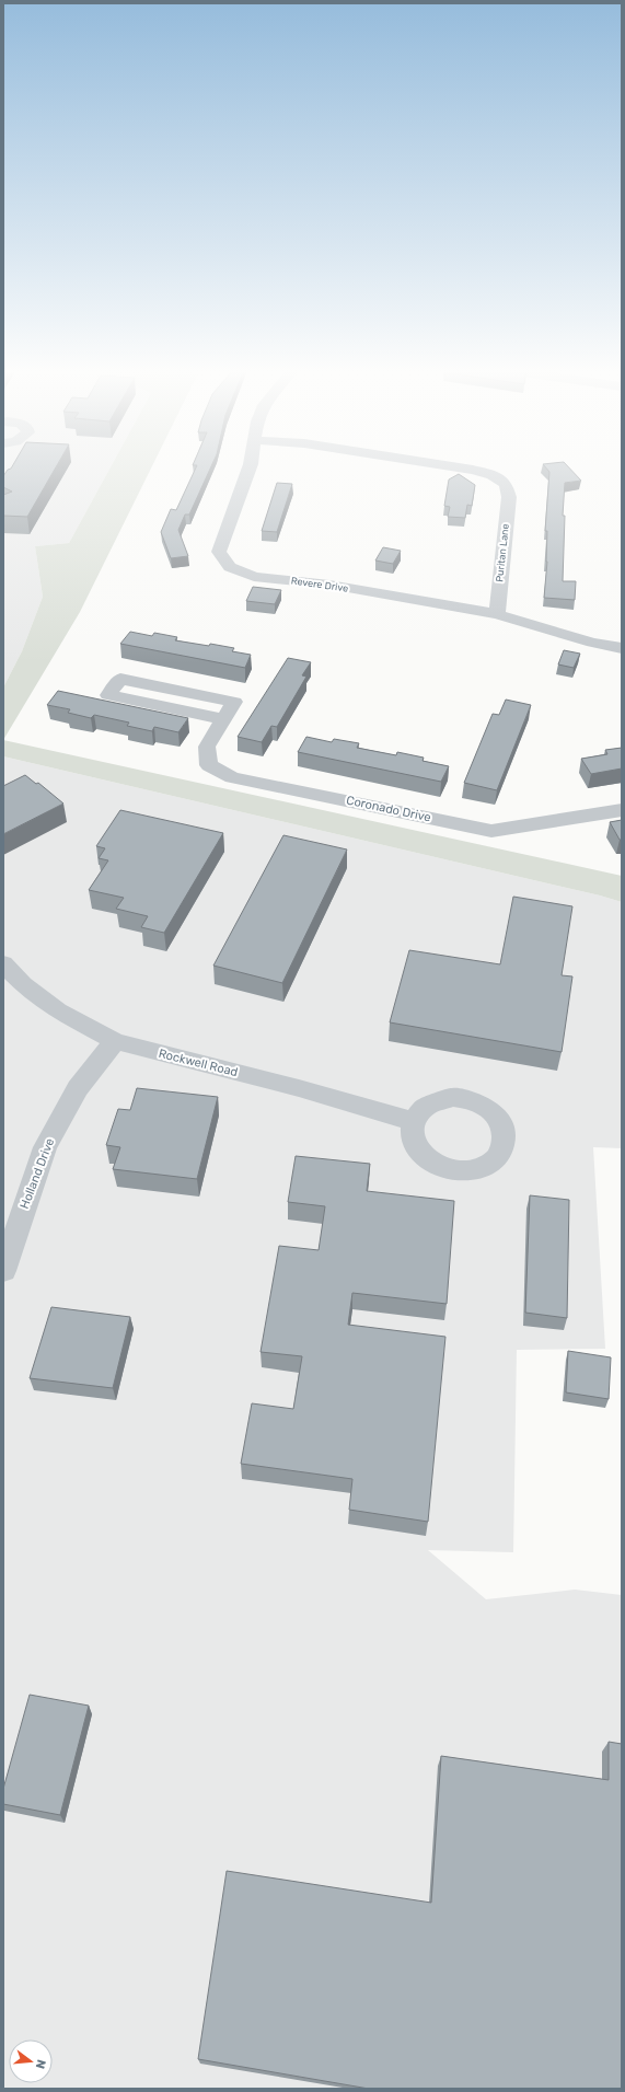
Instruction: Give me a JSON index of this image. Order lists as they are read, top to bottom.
{
  "streets": {
    "street": [
      "Puritan Lane",
      "Revere Drive",
      "Coronado Drive",
      "Rockwell Road",
      "Holland Drive"
    ]
  },
  "crossings": [
    ["Puritan Lane", "Revere Drive"],
    ["Rockwell Road", "Holland Drive"]
  ],
  "north": "right"
}
